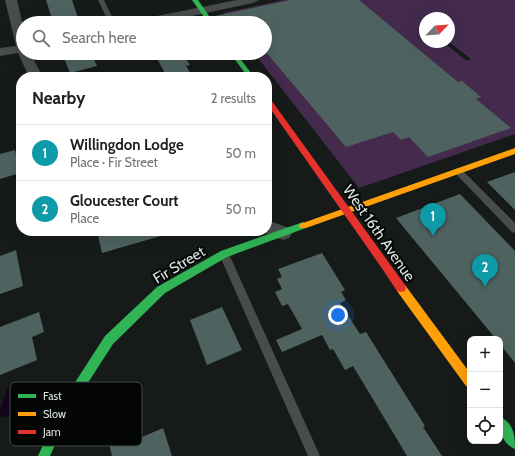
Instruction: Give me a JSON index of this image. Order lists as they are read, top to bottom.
{
  "streets": {
    "street": ["West 16th Avenue", "Fir Street"]
  },
  "crossings": [
    ["West 16th Avenue", "Fir Street"]
  ],
  "legend": ["Fast", "Slow", "Jam"],
  "north": "top right",
  "page": {
    "search": "Search here",
    "heading": ["Nearby", "2 results"],
    "list": [
      {
        "mark": "1",
        "name": "Willingdon Lodge",
        "note": "Place · Fir Street",
        "value": "50 m"
      },
      {
        "mark": "2",
        "name": "Gloucester Court",
        "note": "Place",
        "value": "50 m"
      }
    ],
    "pins": ["1", "2"],
    "map_buttons": ["+", "−"]
  }
}
